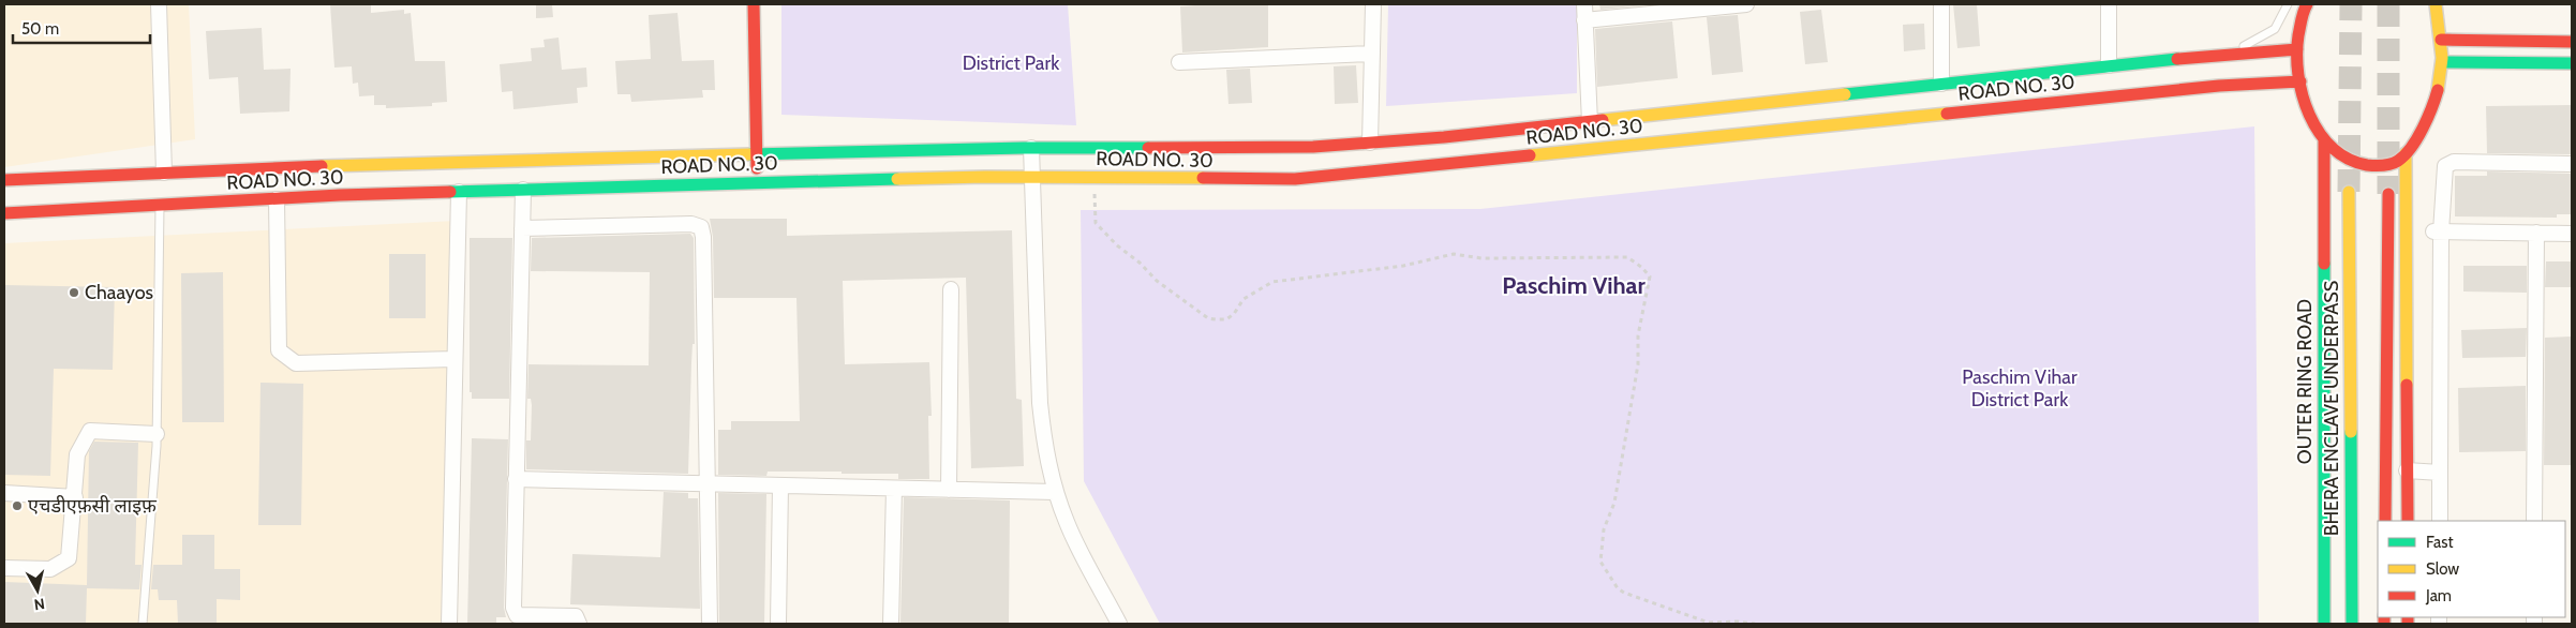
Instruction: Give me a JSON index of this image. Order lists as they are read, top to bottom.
{
  "streets": {
    "street": ["ROAD NO. 30", "OUTER RING ROAD", "BHERA ENCLAVE UNDERPASS"]
  },
  "districts": ["Paschim Vihar"],
  "parks": ["District Park", "Paschim Vihar District Park"],
  "places": ["Chaayos", "एचडीएफ़सी लाइफ़"],
  "legend": ["Fast", "Slow", "Jam"],
  "scale_bar": "50 m",
  "north": "bottom"
}
